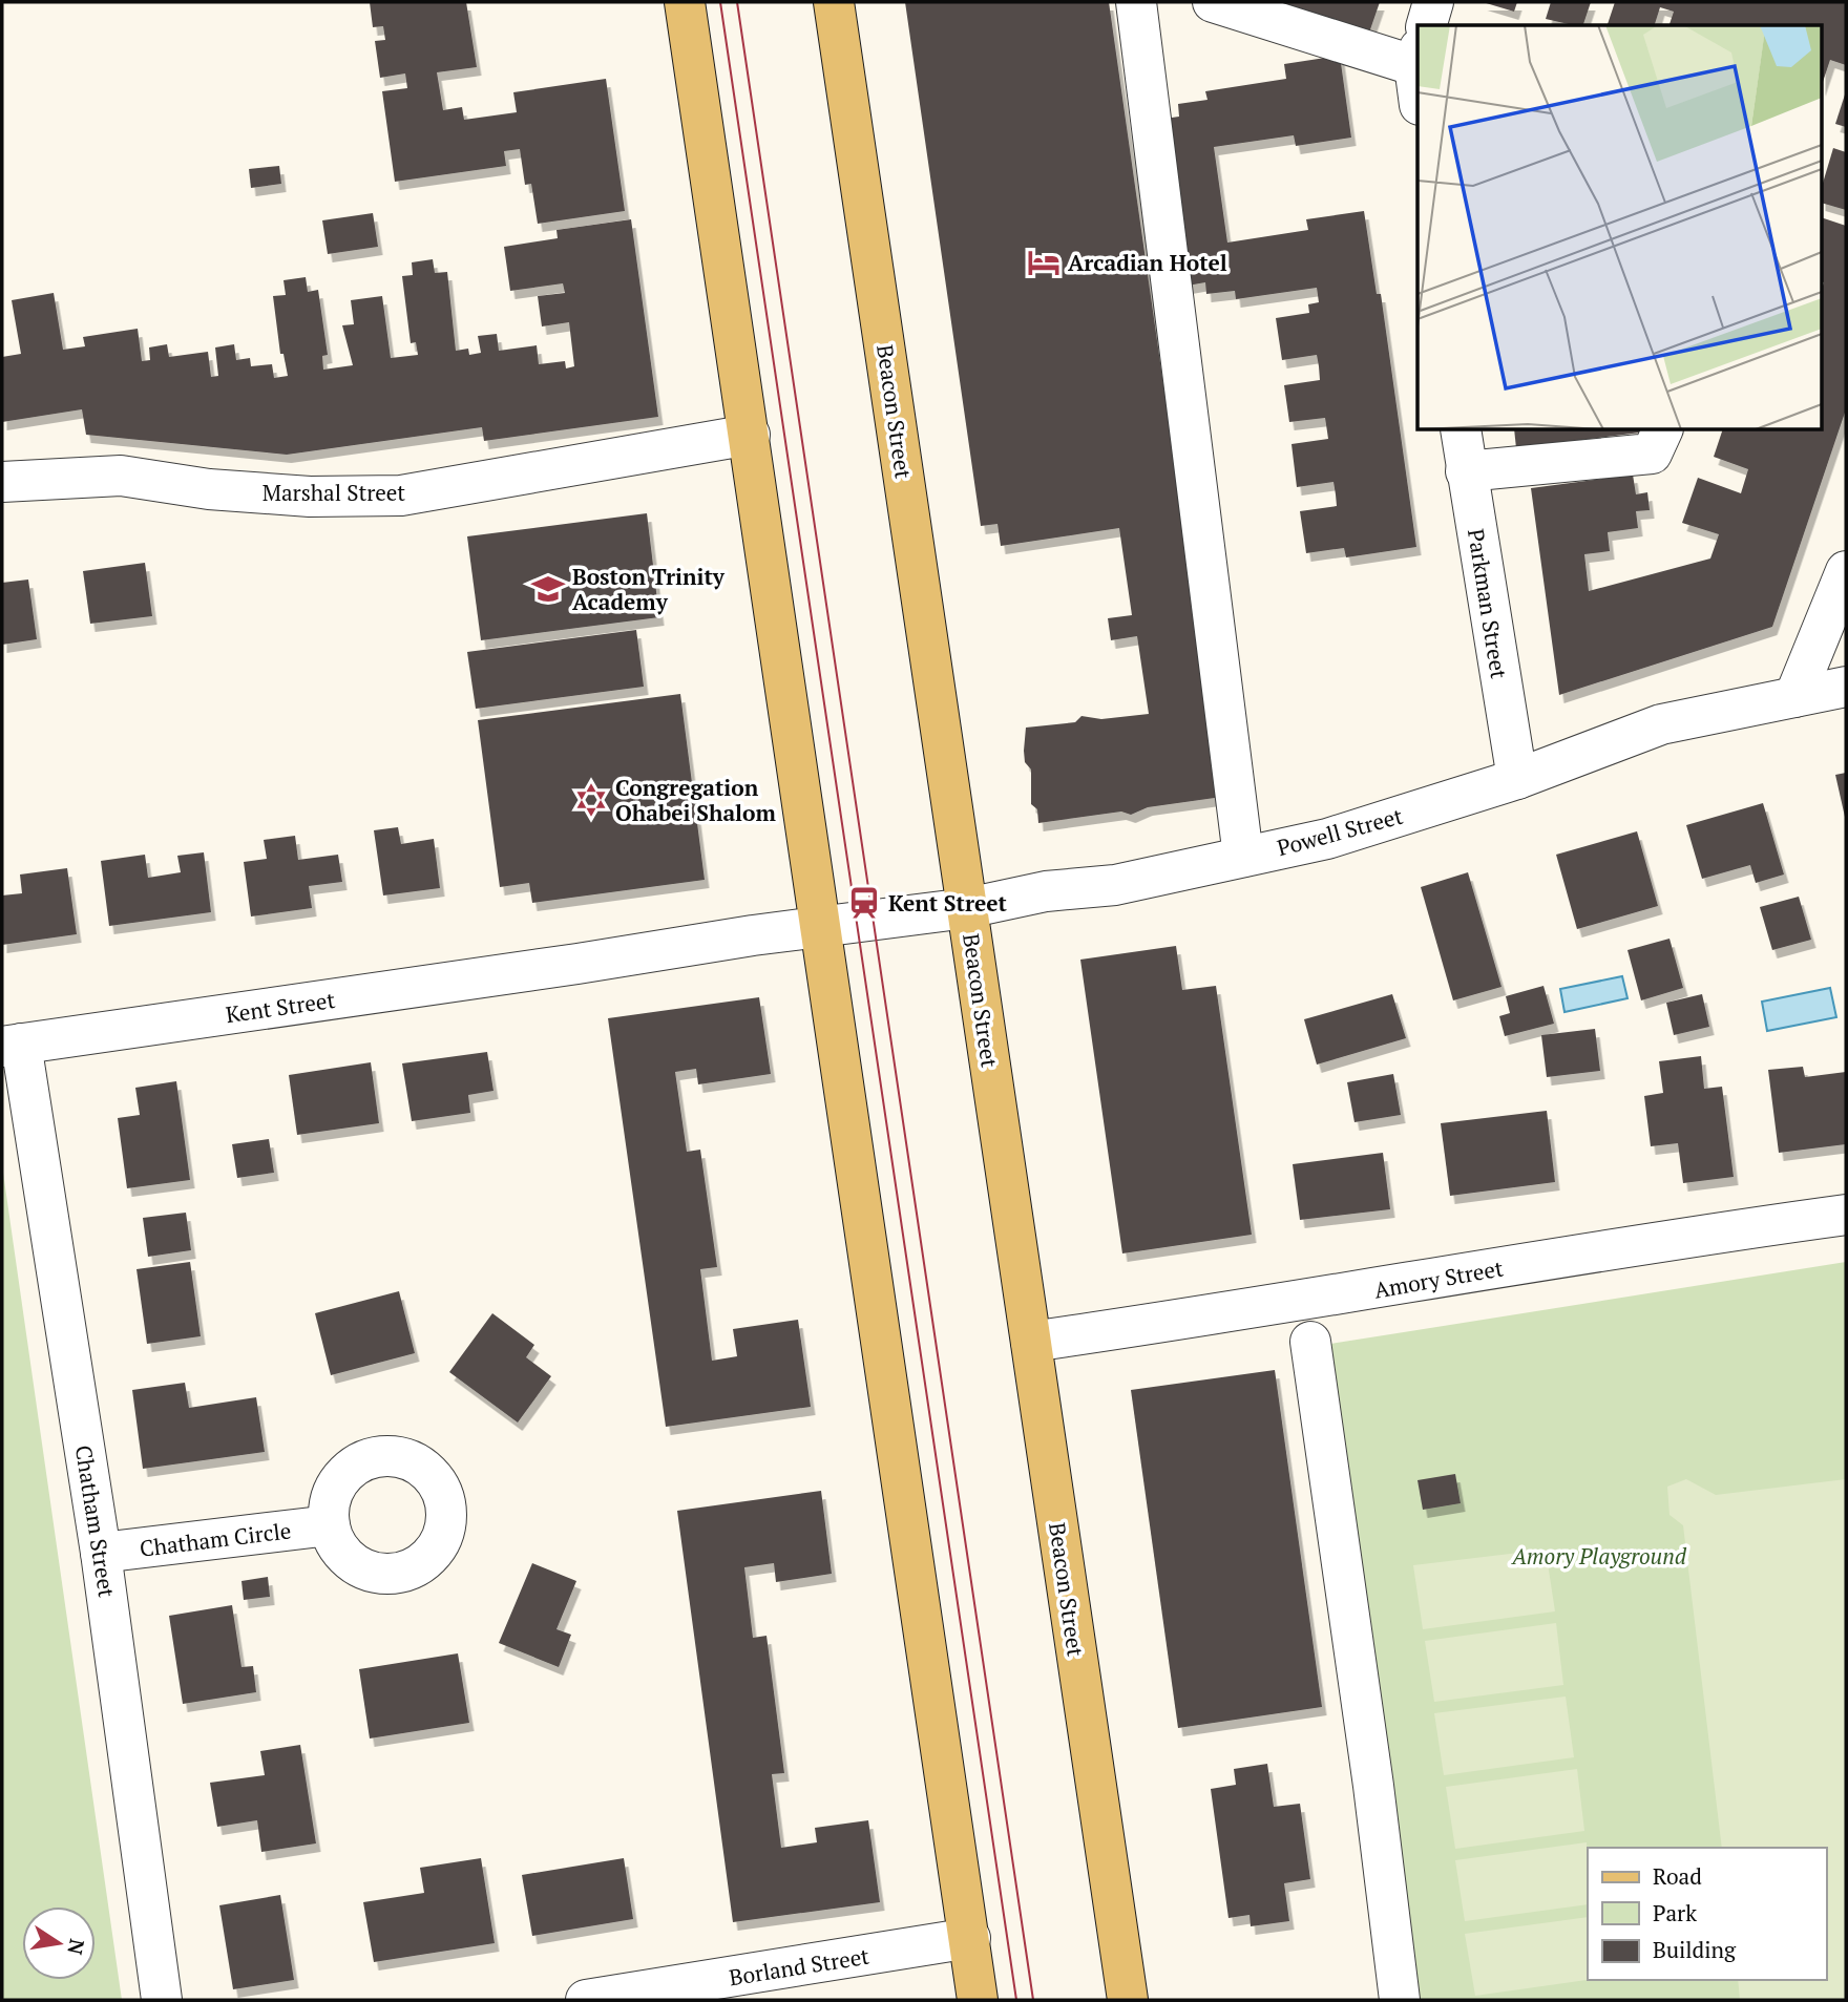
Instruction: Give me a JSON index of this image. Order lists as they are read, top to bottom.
{
  "streets": {
    "main road": ["Beacon Street"],
    "street": [
      "Marshal Street",
      "Parkman Street",
      "Powell Street",
      "Kent Street",
      "Amory Street",
      "Chatham Street",
      "Chatham Circle",
      "Borland Street"
    ]
  },
  "crossings": [
    ["Beacon Street", "Powell Street"],
    ["Beacon Street", "Amory Street"],
    ["Parkman Street", "Powell Street"],
    ["Powell Street", "Kent Street"],
    ["Kent Street", "Chatham Street"],
    ["Chatham Street", "Chatham Circle"]
  ],
  "parks": ["Amory Playground"],
  "places": {
    "hotel": ["Arcadian Hotel"],
    "school or university": ["Boston Trinity Academy"],
    "synagogue": ["Congregation Ohabei Shalom"],
    "station": ["Kent Street"]
  },
  "legend": ["Road", "Park", "Building"],
  "north": "right"
}
